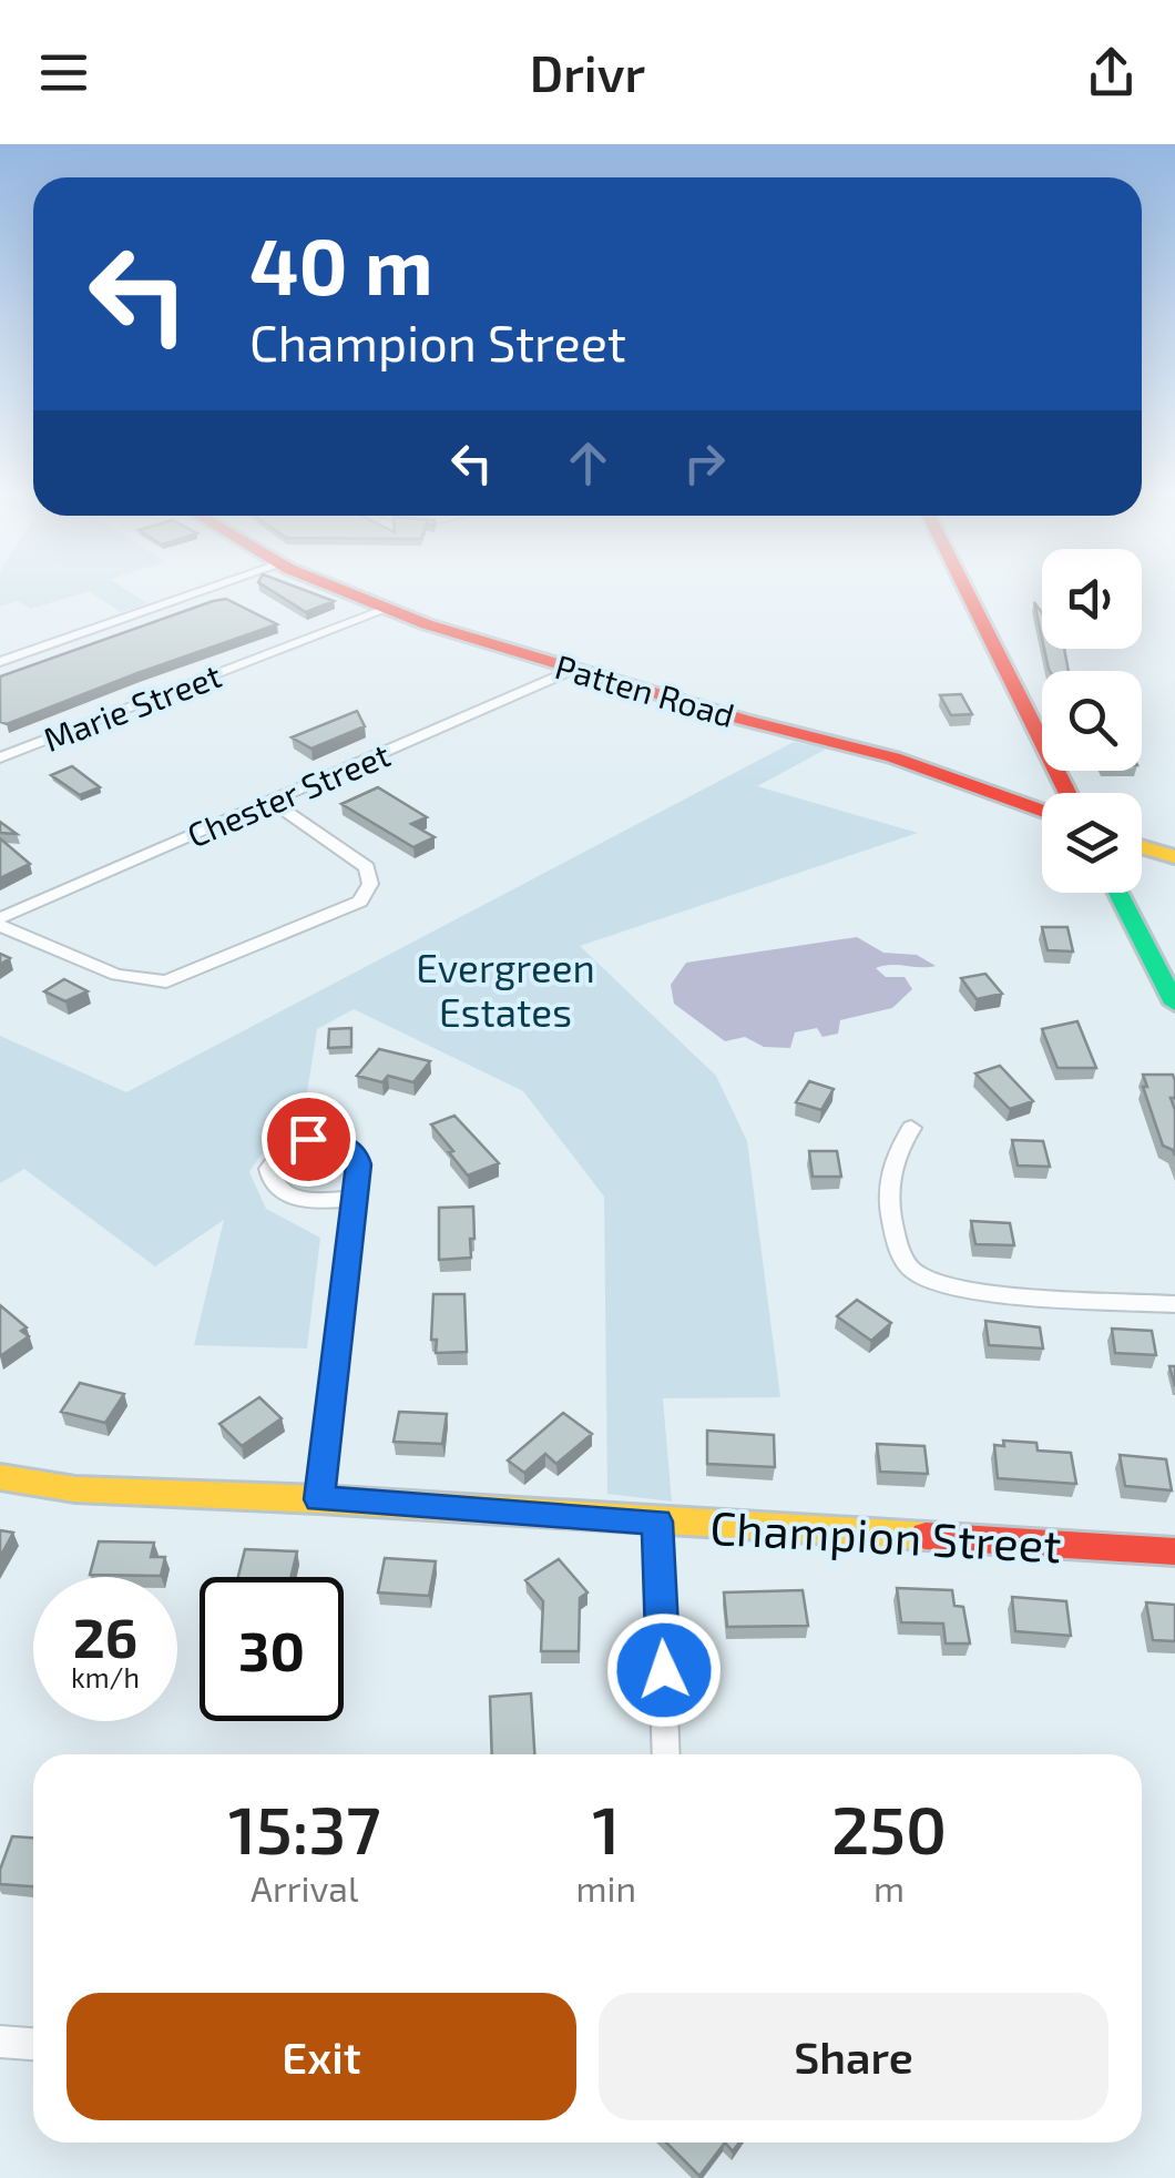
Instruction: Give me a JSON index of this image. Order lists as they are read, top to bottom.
{
  "streets": {
    "street": [
      "Patten Road",
      "Marie Street",
      "Chester Street",
      "Champion Street"
    ]
  },
  "crossings": [
    ["Patten Road", "Marie Street"],
    ["Patten Road", "Chester Street"]
  ],
  "parks": ["Evergreen Estates"],
  "page": {
    "header": "Drivr",
    "turn": ["40 m", "Champion Street"],
    "speed": "26 km/h",
    "limit": "30",
    "eta": [
      "15:37",
      "Arrival",
      "1",
      "min",
      "250",
      "m"
    ],
    "buttons": ["Exit", "Share"]
  }
}
